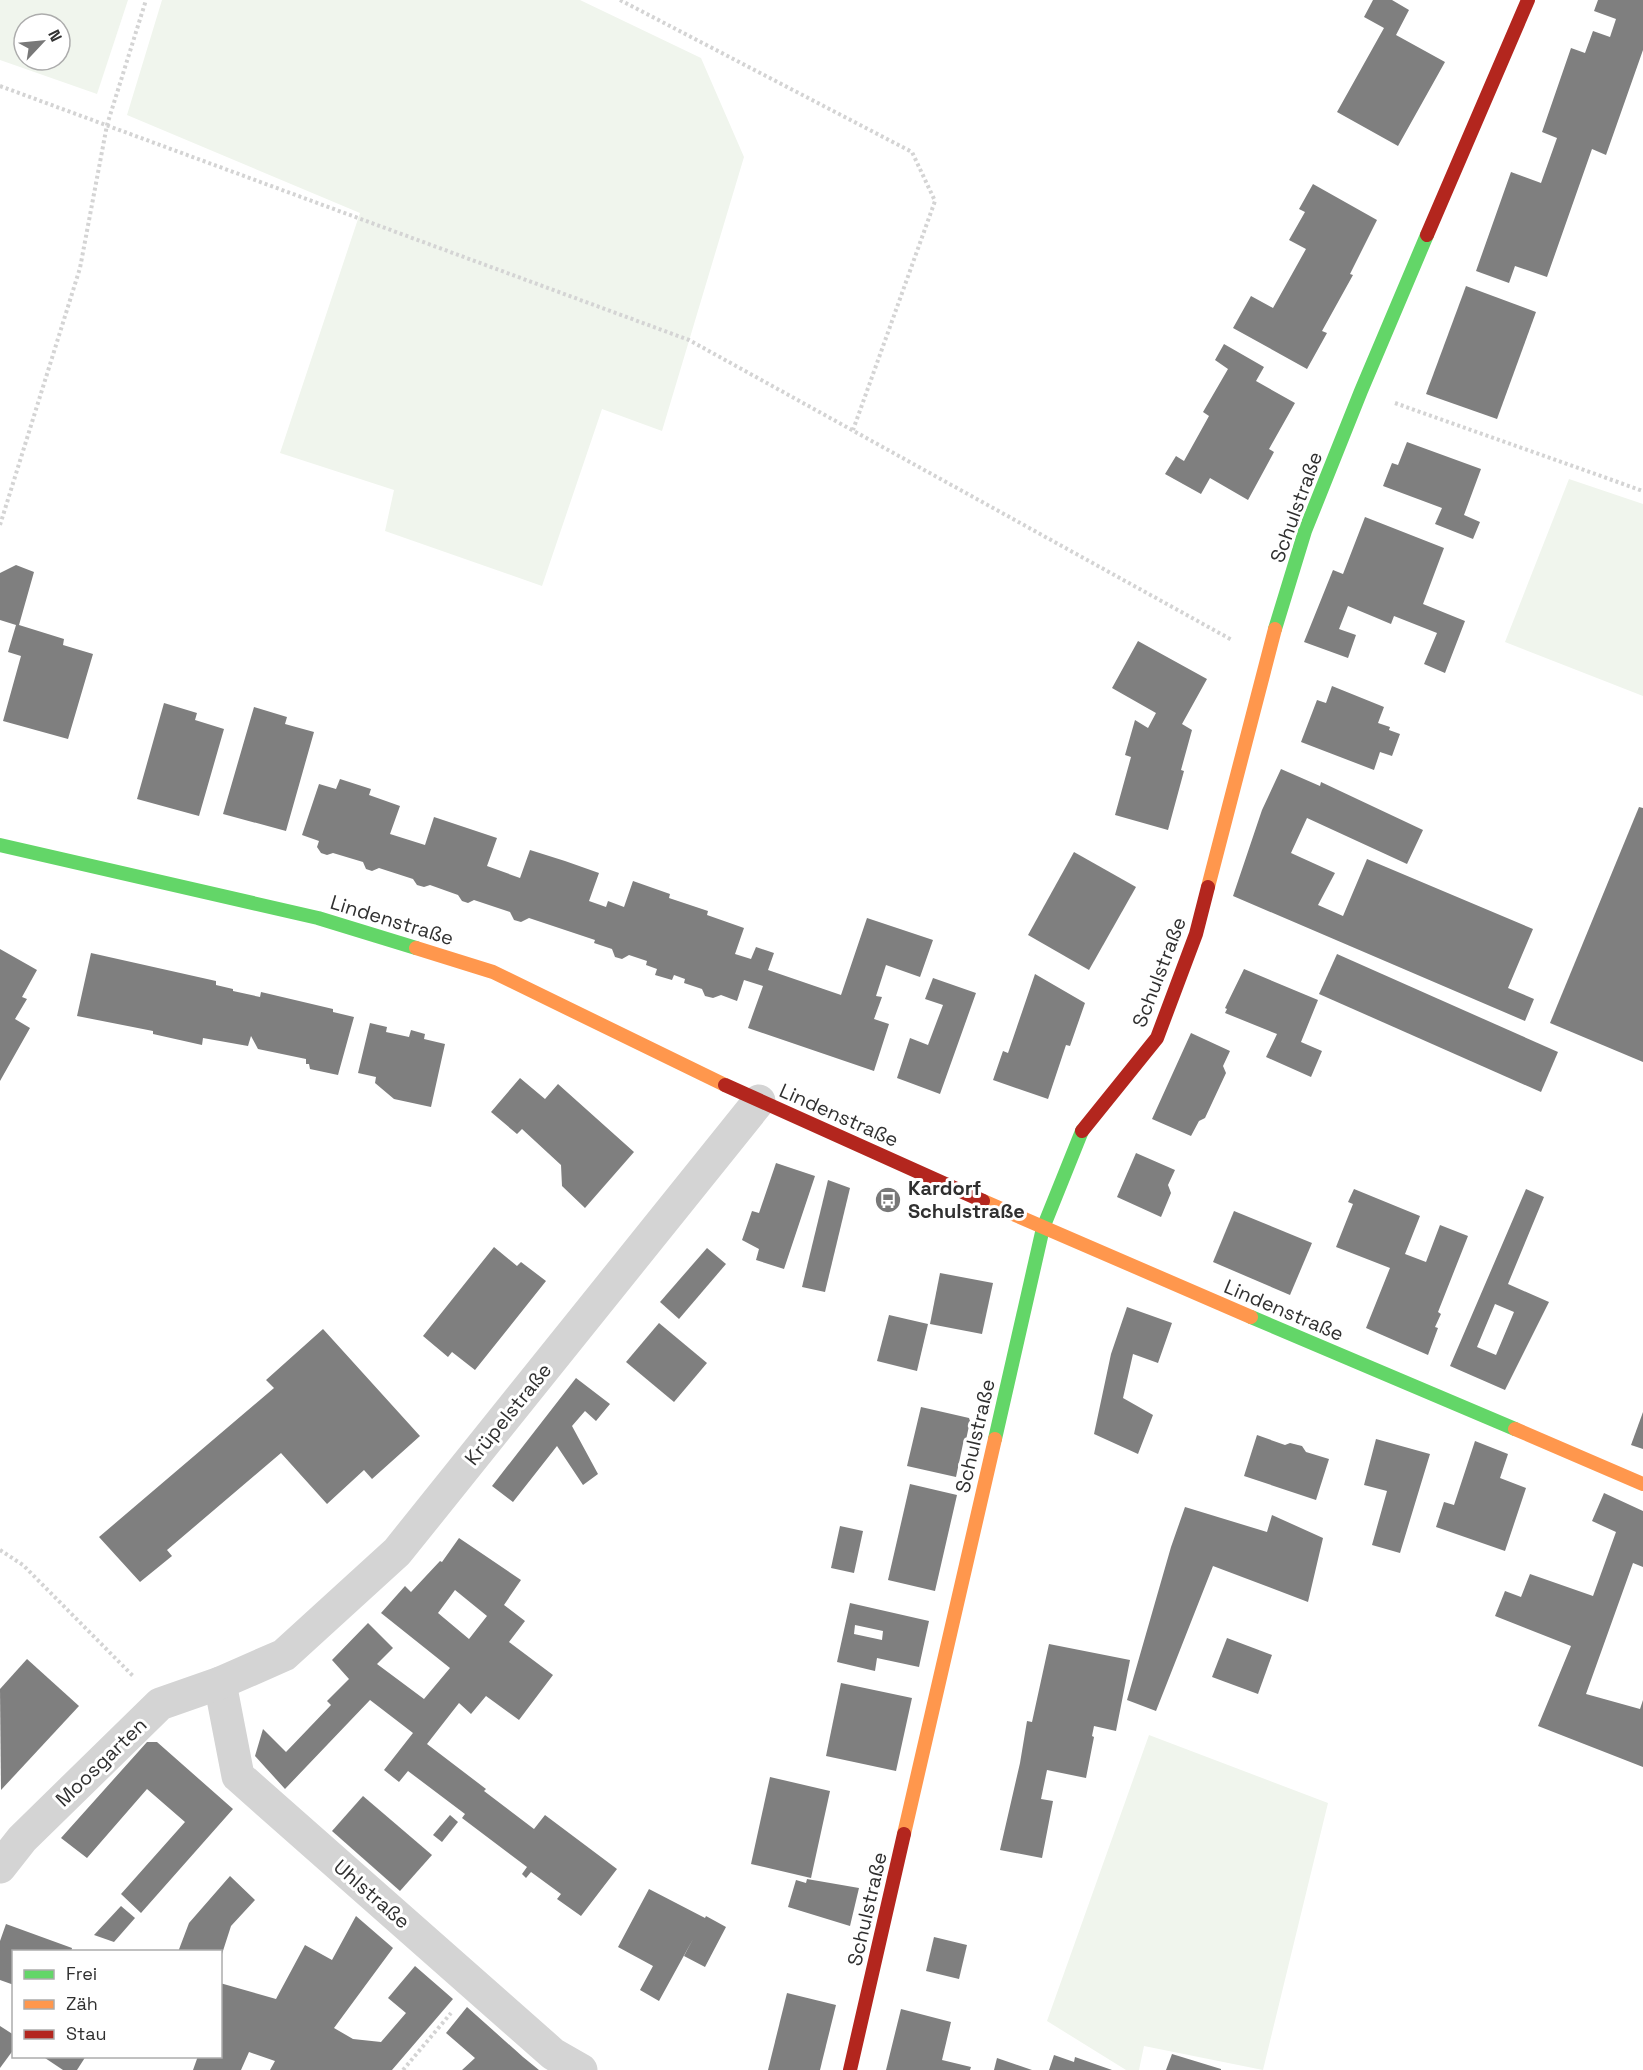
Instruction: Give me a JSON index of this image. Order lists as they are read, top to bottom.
{
  "streets": {
    "street": [
      "Schulstraße",
      "Lindenstraße",
      "Krüpelstraße",
      "Moosgarten",
      "Uhlstraße"
    ]
  },
  "crossings": [
    ["Schulstraße", "Lindenstraße"],
    ["Lindenstraße", "Krüpelstraße"],
    ["Krüpelstraße", "Moosgarten"],
    ["Krüpelstraße", "Uhlstraße"],
    ["Moosgarten", "Uhlstraße"]
  ],
  "places": {
    "bus stop": ["Kardorf Schulstraße"]
  },
  "legend": ["Frei", "Zäh", "Stau"],
  "north": "top right"
}
